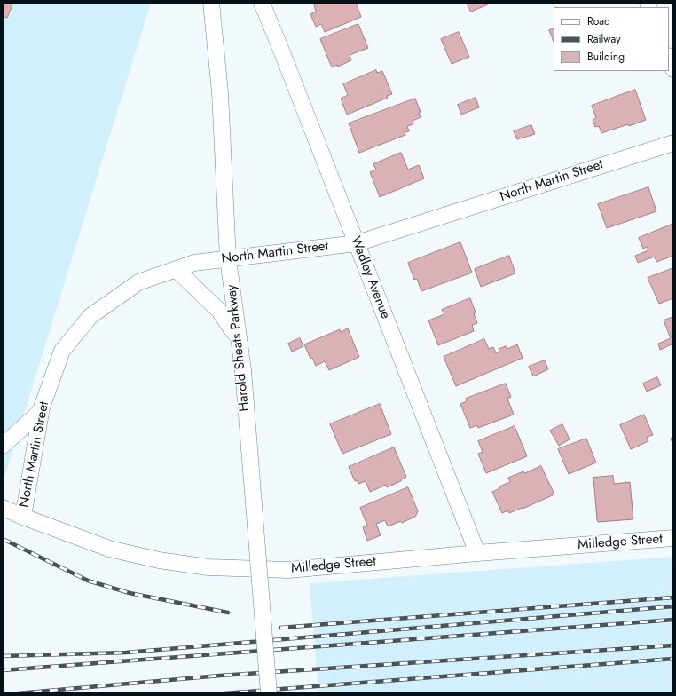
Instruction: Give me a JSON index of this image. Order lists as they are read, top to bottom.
{
  "streets": {
    "street": [
      "North Martin Street",
      "Wadley Avenue",
      "Harold Sheats Parkway",
      "Milledge Street"
    ]
  },
  "crossings": [
    ["North Martin Street", "Wadley Avenue"],
    ["North Martin Street", "Harold Sheats Parkway"],
    ["North Martin Street", "Milledge Street"],
    ["Wadley Avenue", "Milledge Street"]
  ],
  "legend": ["Road", "Railway", "Building"]
}
